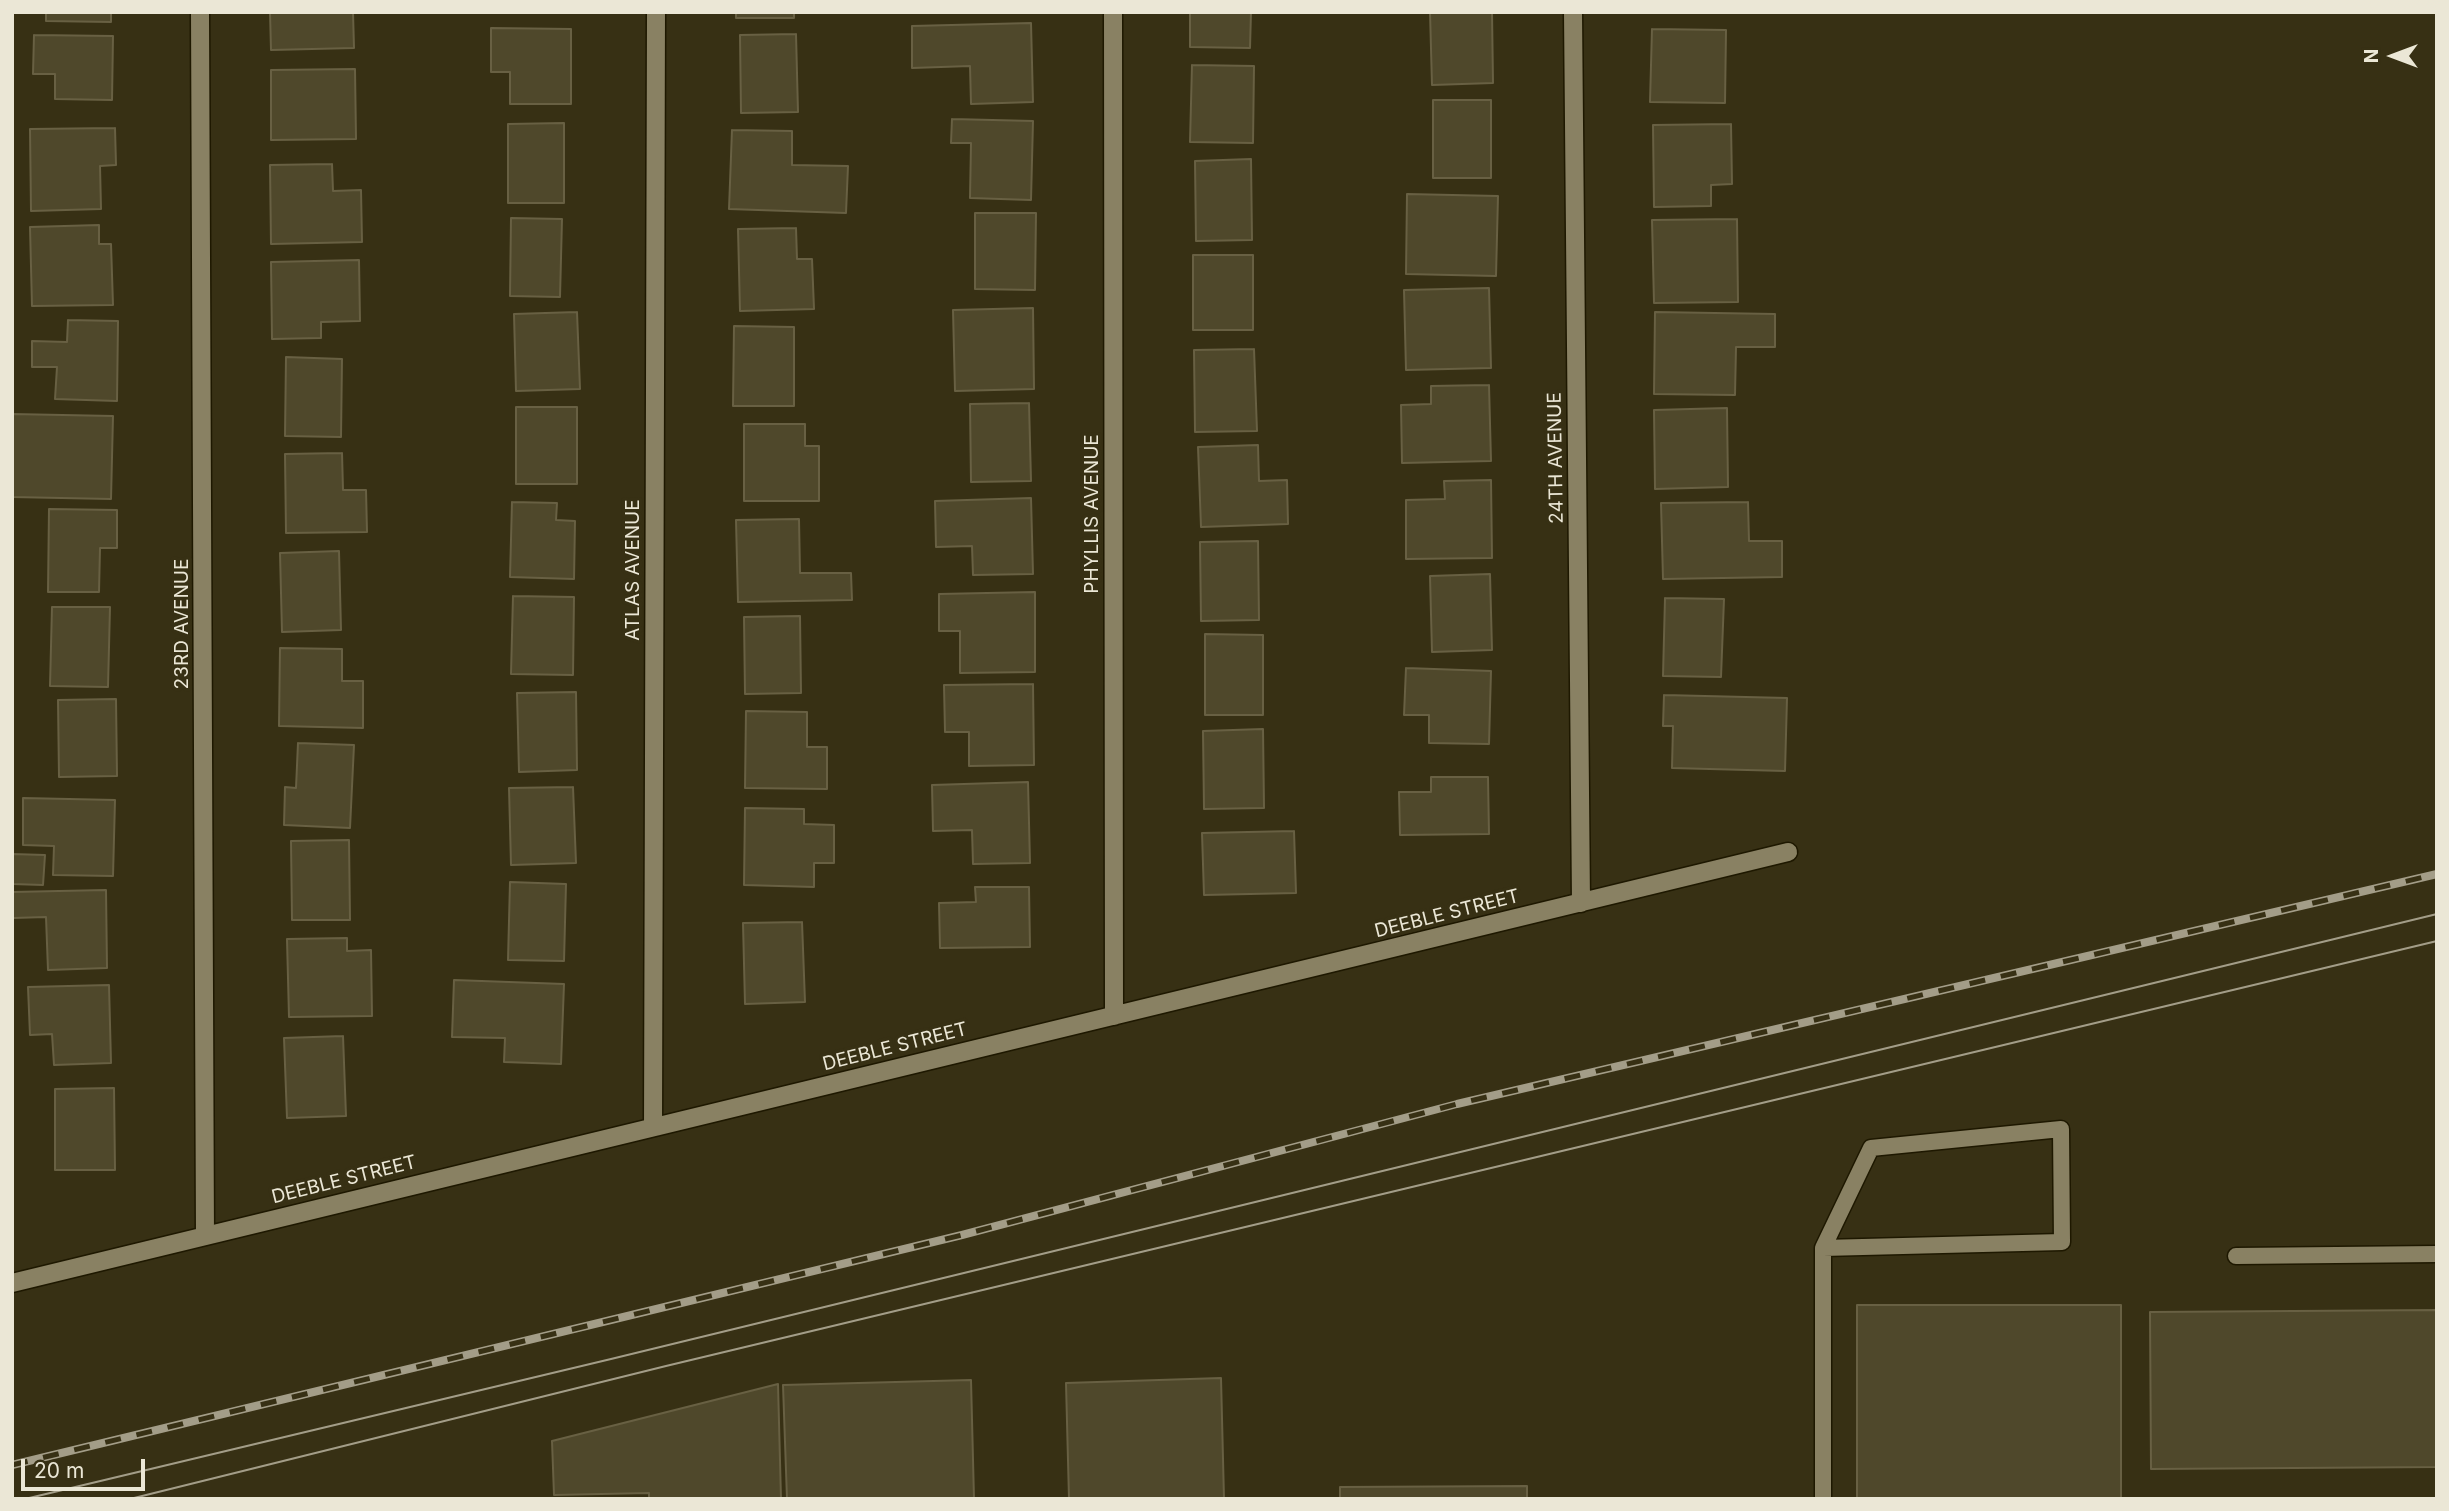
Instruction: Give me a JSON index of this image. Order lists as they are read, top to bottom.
{
  "streets": {
    "street": [
      "24TH AVENUE",
      "PHYLLIS AVENUE",
      "ATLAS AVENUE",
      "23RD AVENUE",
      "DEEBLE STREET"
    ]
  },
  "crossings": [
    ["24TH AVENUE", "DEEBLE STREET"],
    ["PHYLLIS AVENUE", "DEEBLE STREET"],
    ["ATLAS AVENUE", "DEEBLE STREET"],
    ["23RD AVENUE", "DEEBLE STREET"]
  ],
  "scale_bar": "20 m",
  "north": "left"
}
